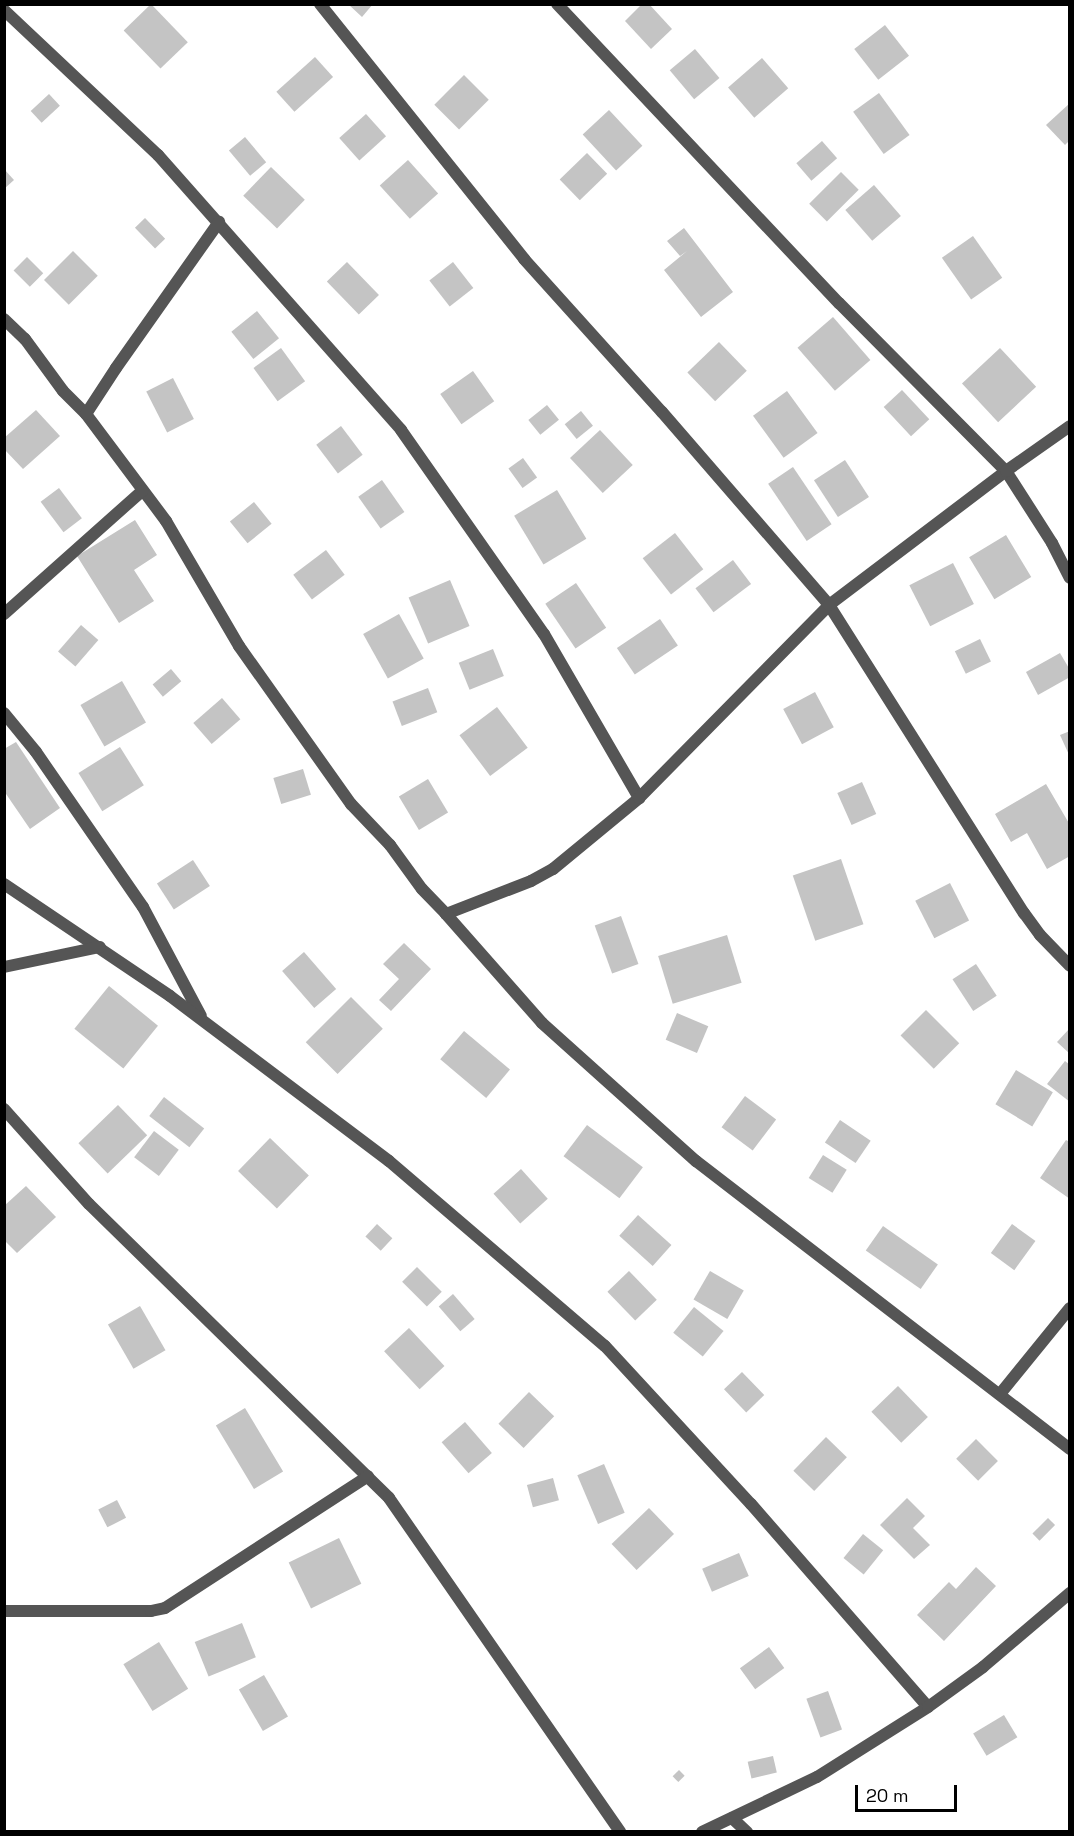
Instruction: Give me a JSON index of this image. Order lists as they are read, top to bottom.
{
  "scale_bar": "20 m"
}
